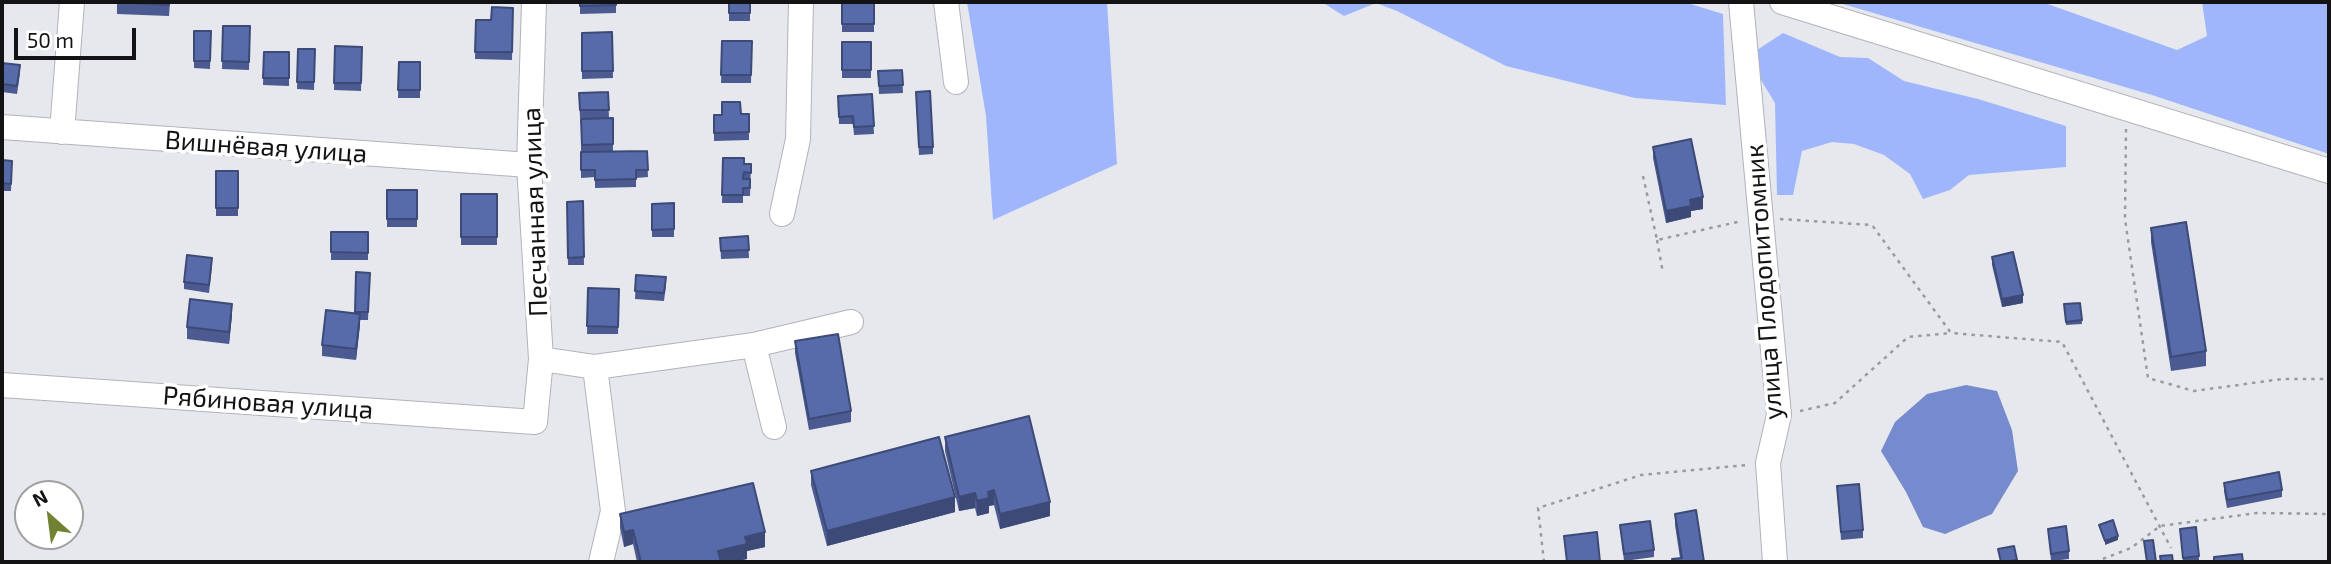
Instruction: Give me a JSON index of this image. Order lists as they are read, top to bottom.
{
  "streets": {
    "street": [
      "Вишнёвая улица",
      "Песчанная улица",
      "улица Плодопитомник",
      "Рябиновая улица"
    ]
  },
  "crossings": [
    ["Вишнёвая улица", "Песчанная улица"],
    ["Песчанная улица", "Рябиновая улица"]
  ],
  "scale_bar": "50 m",
  "north": "top left"
}
